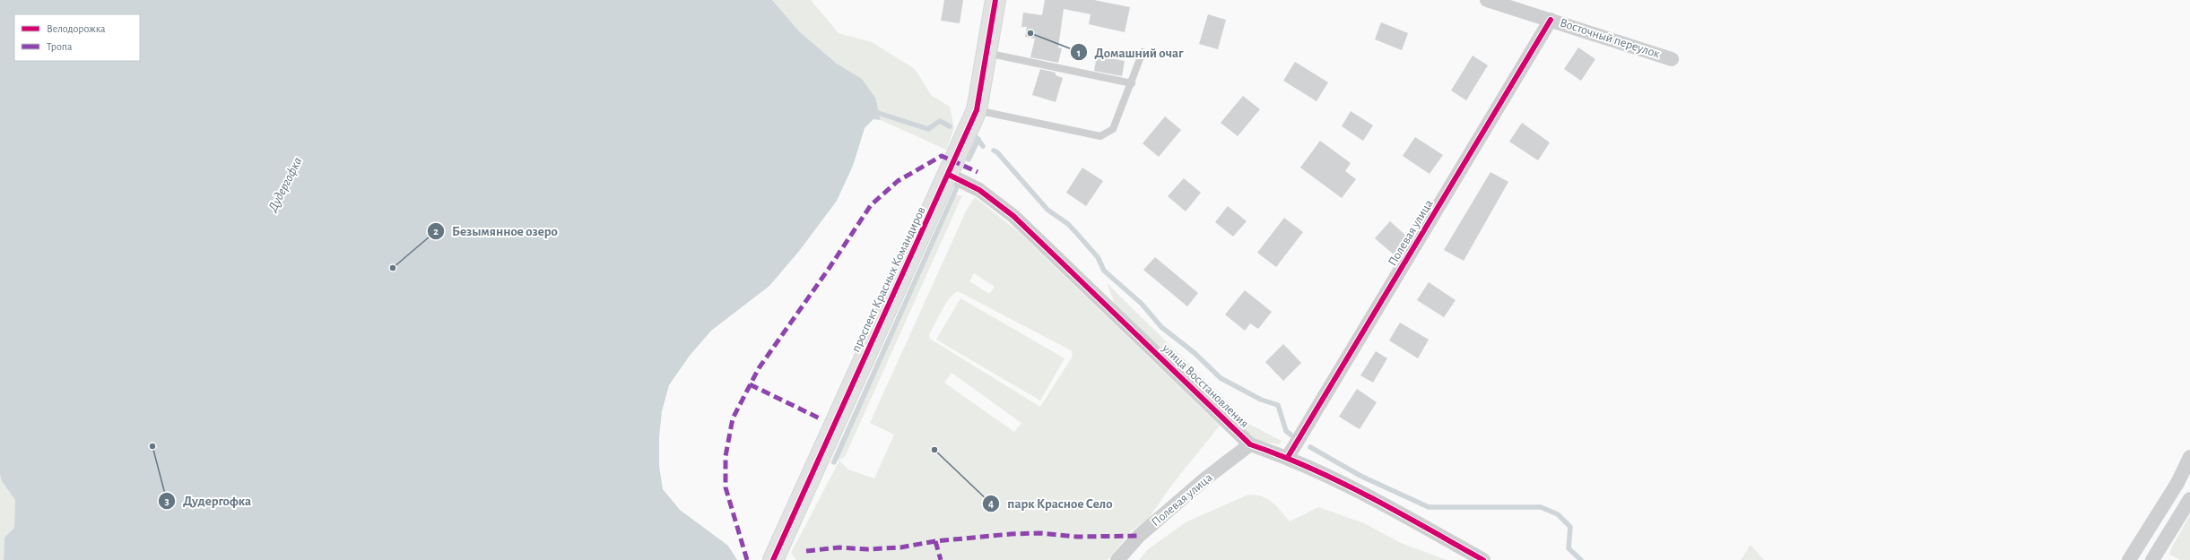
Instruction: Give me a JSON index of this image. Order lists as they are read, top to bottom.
{
  "streets": {
    "street": [
      "Восточный переулок",
      "Полевая улица",
      "проспект Красных Командиров",
      "улица Восстановления"
    ]
  },
  "crossings": [
    ["Восточный переулок", "Полевая улица"],
    ["Полевая улица", "улица Восстановления"],
    ["проспект Красных Командиров", "улица Восстановления"]
  ],
  "water": ["Дудергофка"],
  "places": [
    "Домашний очаг",
    "Безымянное озеро",
    "Дудергофка",
    "парк Красное Село"
  ],
  "legend": ["Велодорожка", "Тропа"]
}
